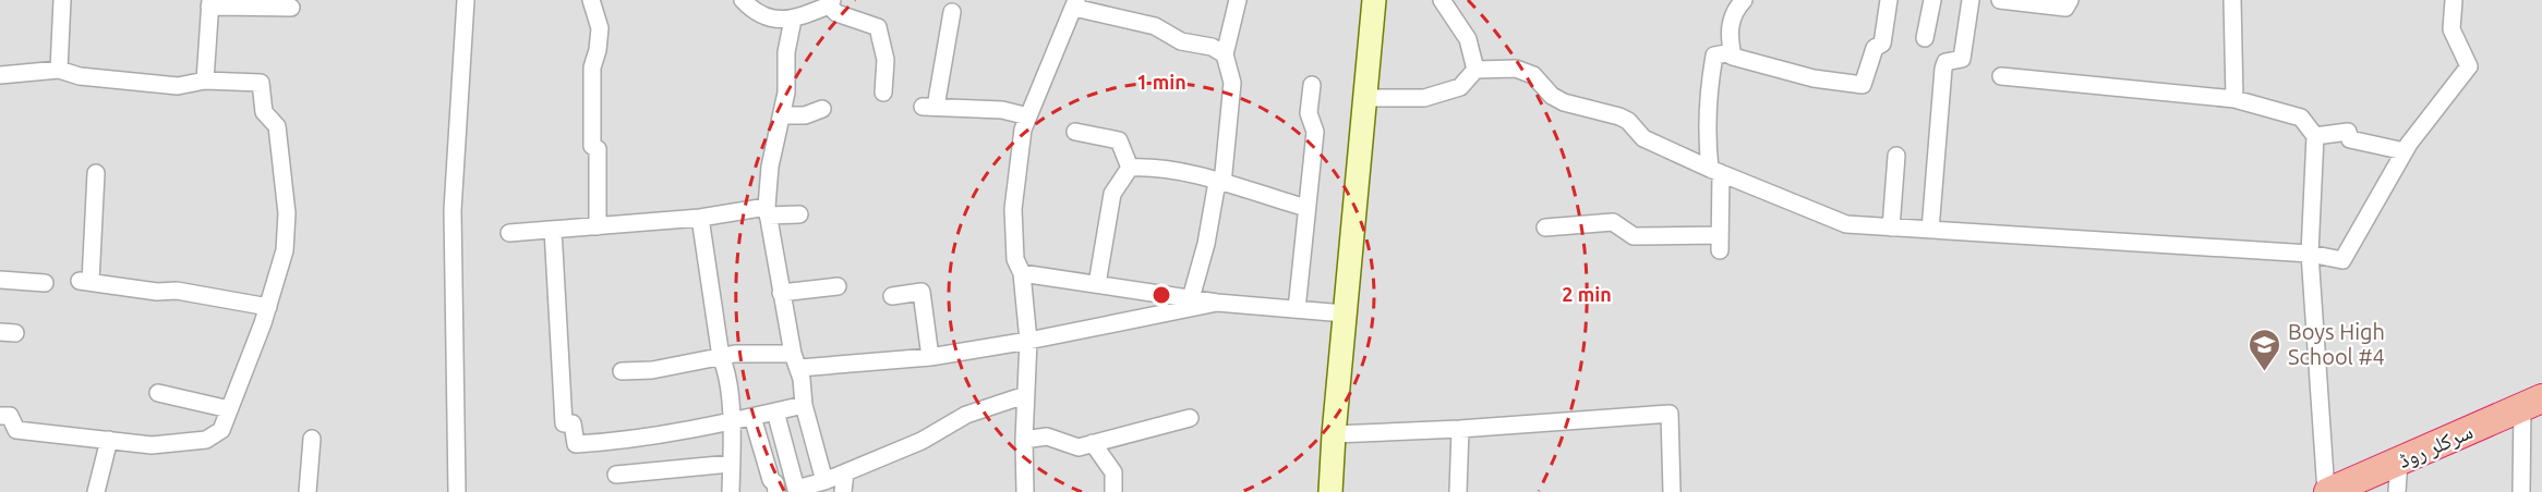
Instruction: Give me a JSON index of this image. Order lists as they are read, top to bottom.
{
  "streets": {
    "highway": ["سرکلر روڈ"]
  },
  "places": {
    "school or university": ["Boys High School #4"]
  },
  "rings": ["1 min", "2 min"]
}
